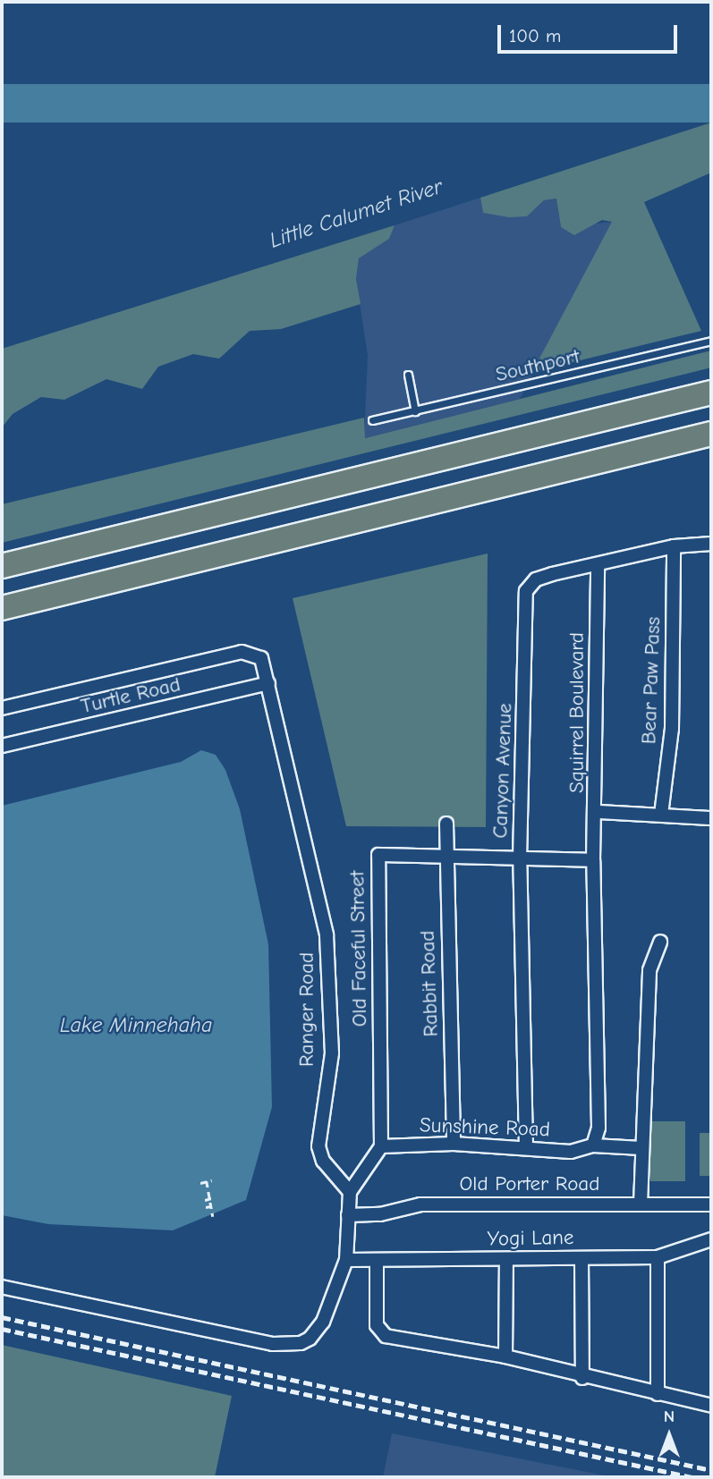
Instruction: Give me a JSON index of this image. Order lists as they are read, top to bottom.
{
  "streets": {
    "street": [
      "Bear Paw Pass",
      "Turtle Road",
      "Squirrel Boulevard",
      "Canyon Avenue",
      "Old Faceful Street",
      "Rabbit Road",
      "Ranger Road",
      "Sunshine Road",
      "Old Porter Road",
      "Yogi Lane"
    ],
    "lane": ["Southport"]
  },
  "crossings": [
    ["Bear Paw Pass", "Canyon Avenue"],
    ["Turtle Road", "Ranger Road"],
    ["Squirrel Boulevard", "Canyon Avenue"],
    ["Squirrel Boulevard", "Old Faceful Street"],
    ["Canyon Avenue", "Old Faceful Street"],
    ["Canyon Avenue", "Sunshine Road"],
    ["Old Faceful Street", "Rabbit Road"],
    ["Old Faceful Street", "Sunshine Road"],
    ["Rabbit Road", "Sunshine Road"]
  ],
  "water": ["Little Calumet River", "Lake Minnehaha"],
  "scale_bar": "100 m",
  "north": "top"
}
